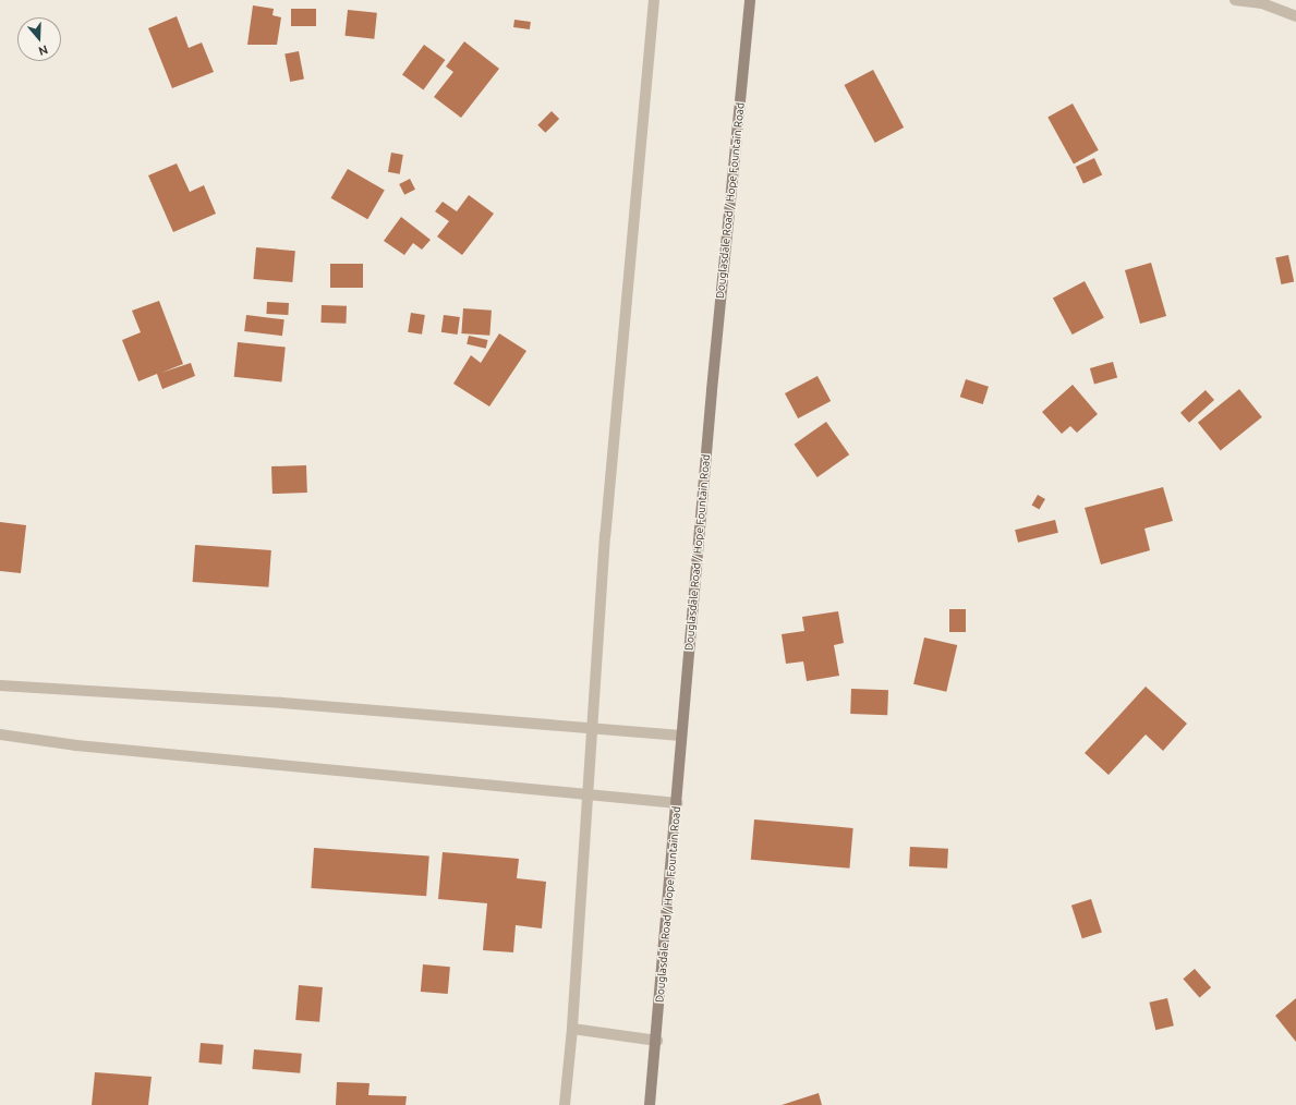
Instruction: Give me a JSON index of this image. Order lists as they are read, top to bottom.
{
  "streets": {
    "main road": ["Douglasdale Road / Hope Fountain Road"]
  },
  "north": "bottom"
}
